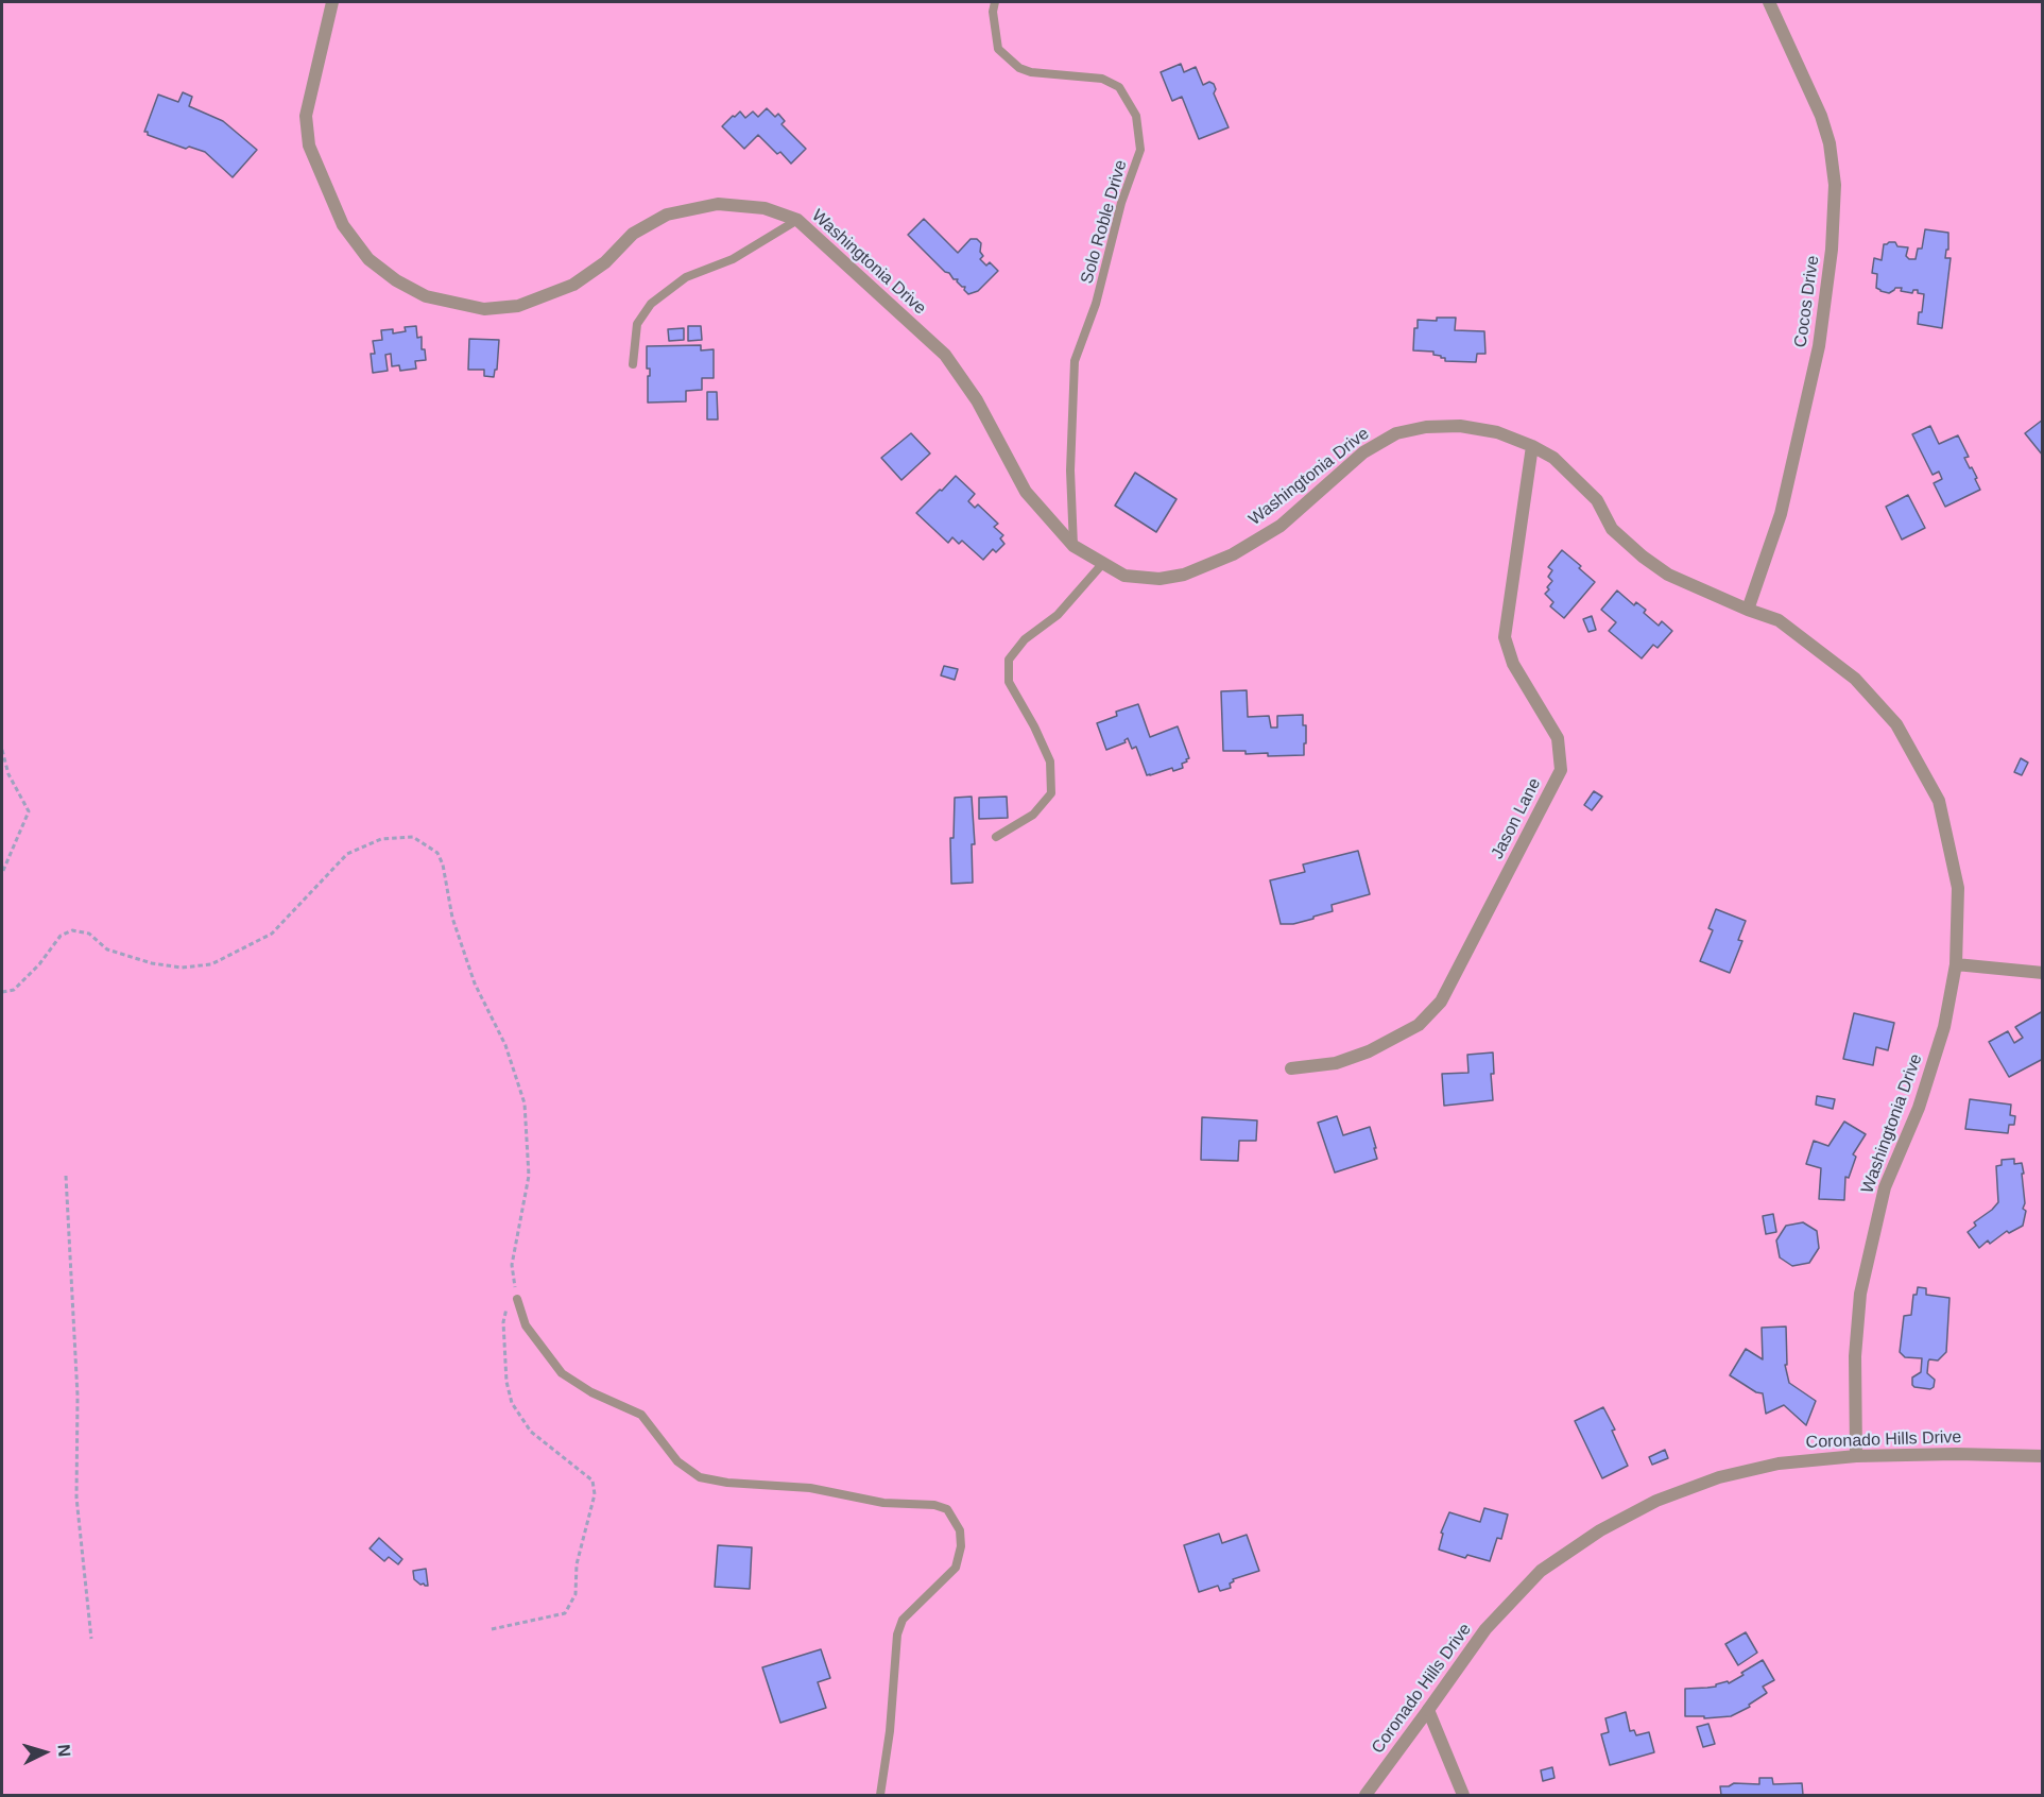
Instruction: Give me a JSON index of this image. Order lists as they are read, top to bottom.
{
  "streets": {
    "street": [
      "Washingtonia Drive",
      "Cocos Drive",
      "Jason Lane",
      "Coronado Hills Drive"
    ],
    "lane": ["Solo Roble Drive"]
  },
  "crossings": [
    ["Solo Roble Drive", "Washingtonia Drive"],
    ["Washingtonia Drive", "Cocos Drive"],
    ["Washingtonia Drive", "Jason Lane"],
    ["Washingtonia Drive", "Coronado Hills Drive"]
  ],
  "north": "right"
}
